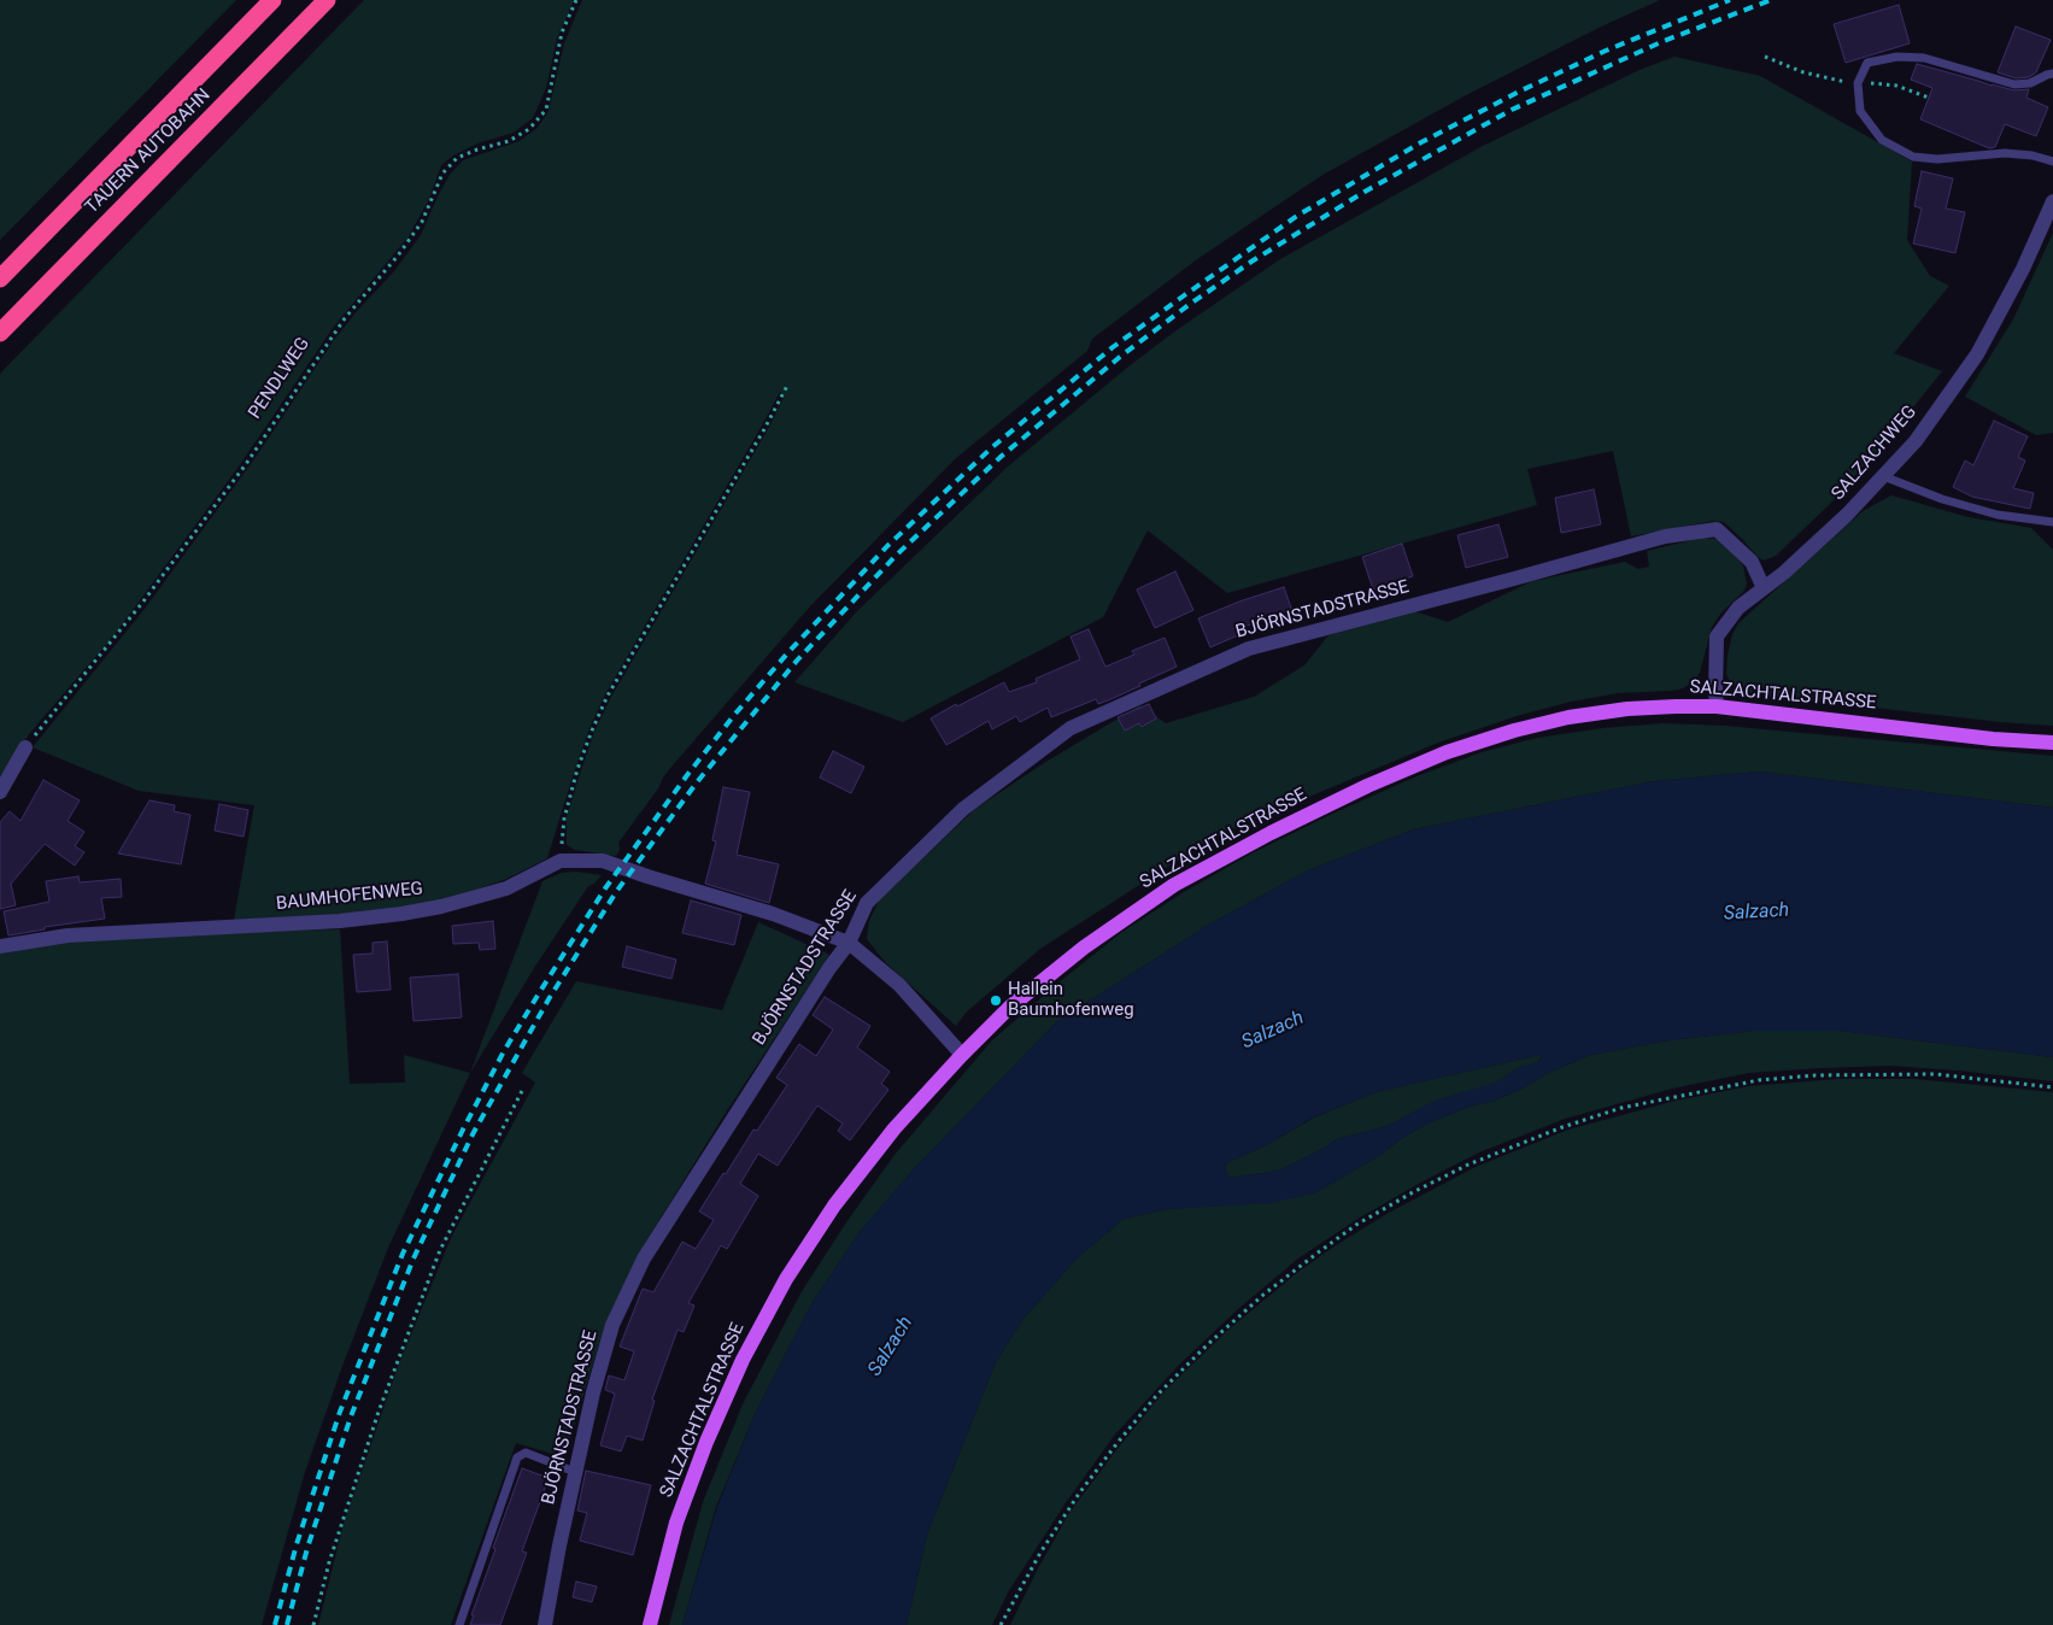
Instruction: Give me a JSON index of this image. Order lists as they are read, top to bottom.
{
  "streets": {
    "highway": ["TAUERN AUTOBAHN"],
    "main road": ["SALZACHTALSTRASSE"],
    "street": ["SALZACHWEG", "BJÖRNSTADSTRASSE", "BAUMHOFENWEG"],
    "path": ["PENDLWEG"]
  },
  "crossings": [
    ["SALZACHWEG", "BJÖRNSTADSTRASSE"],
    ["SALZACHWEG", "SALZACHTALSTRASSE"],
    ["BJÖRNSTADSTRASSE", "BAUMHOFENWEG"],
    ["SALZACHTALSTRASSE", "BAUMHOFENWEG"]
  ],
  "water": ["Salzach"],
  "places": ["Hallein Baumhofenweg"]
}
